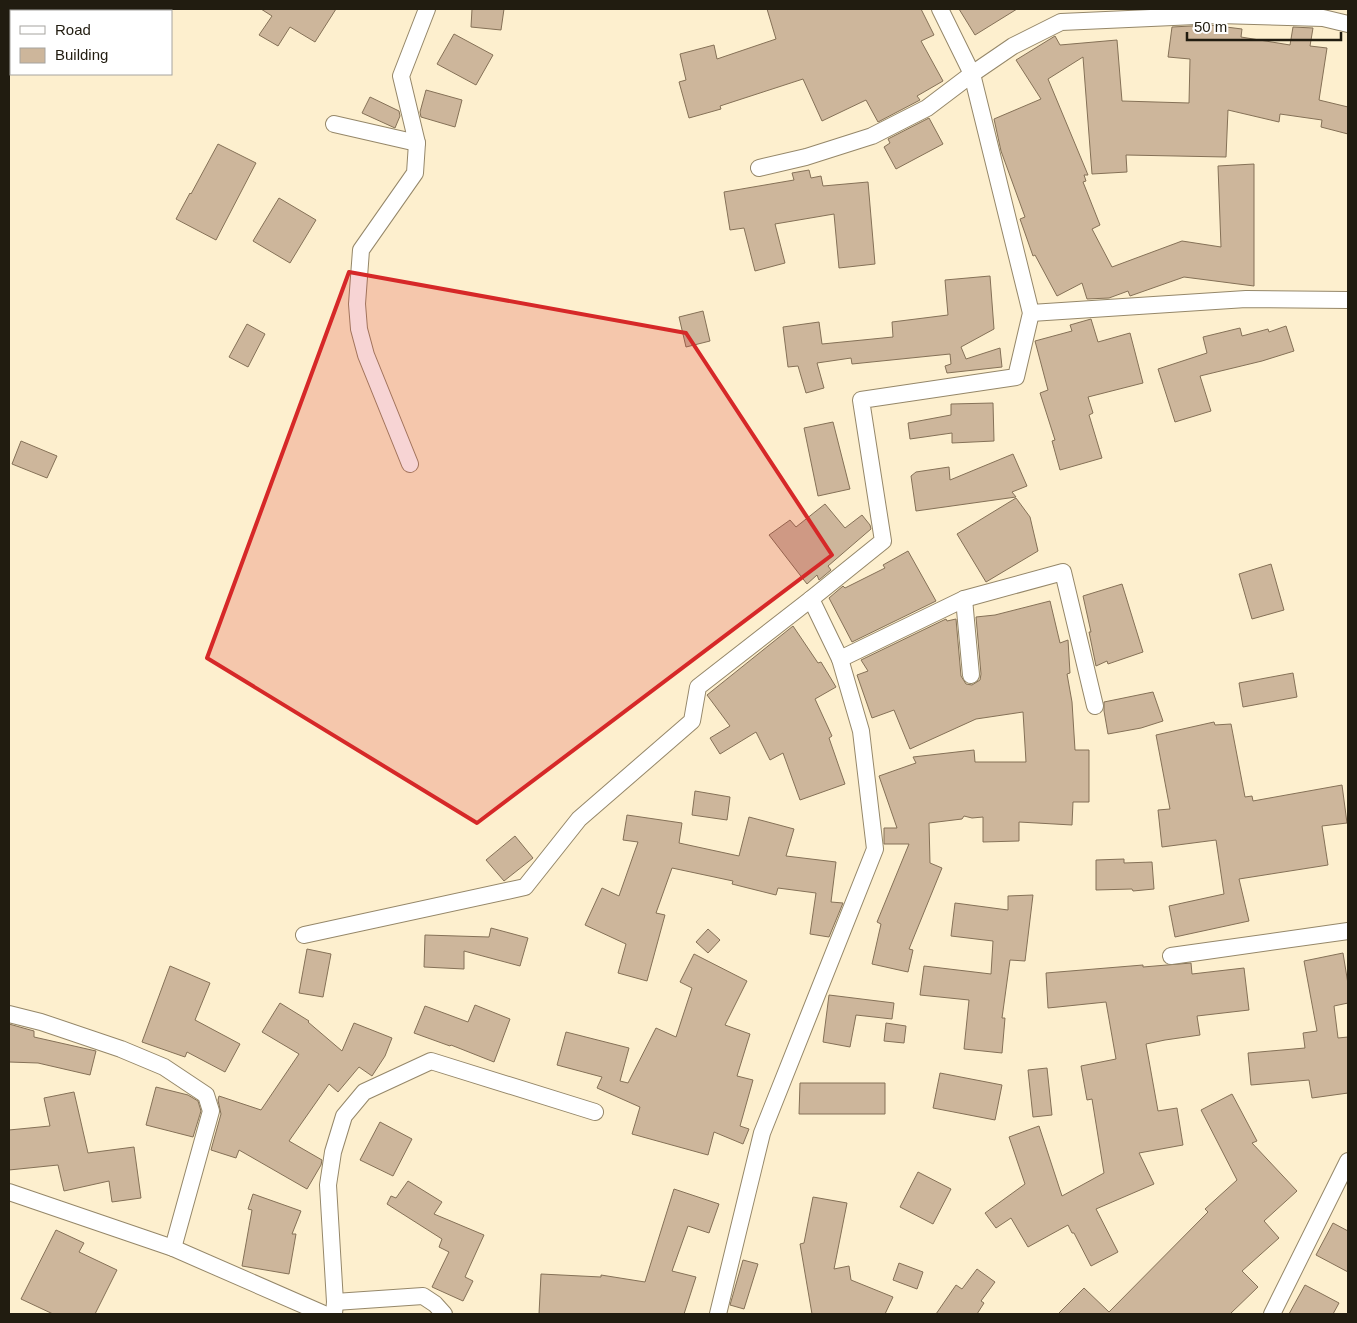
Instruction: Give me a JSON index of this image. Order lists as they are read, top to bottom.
{
  "legend": ["Road", "Building"],
  "scale_bar": "50 m"
}
